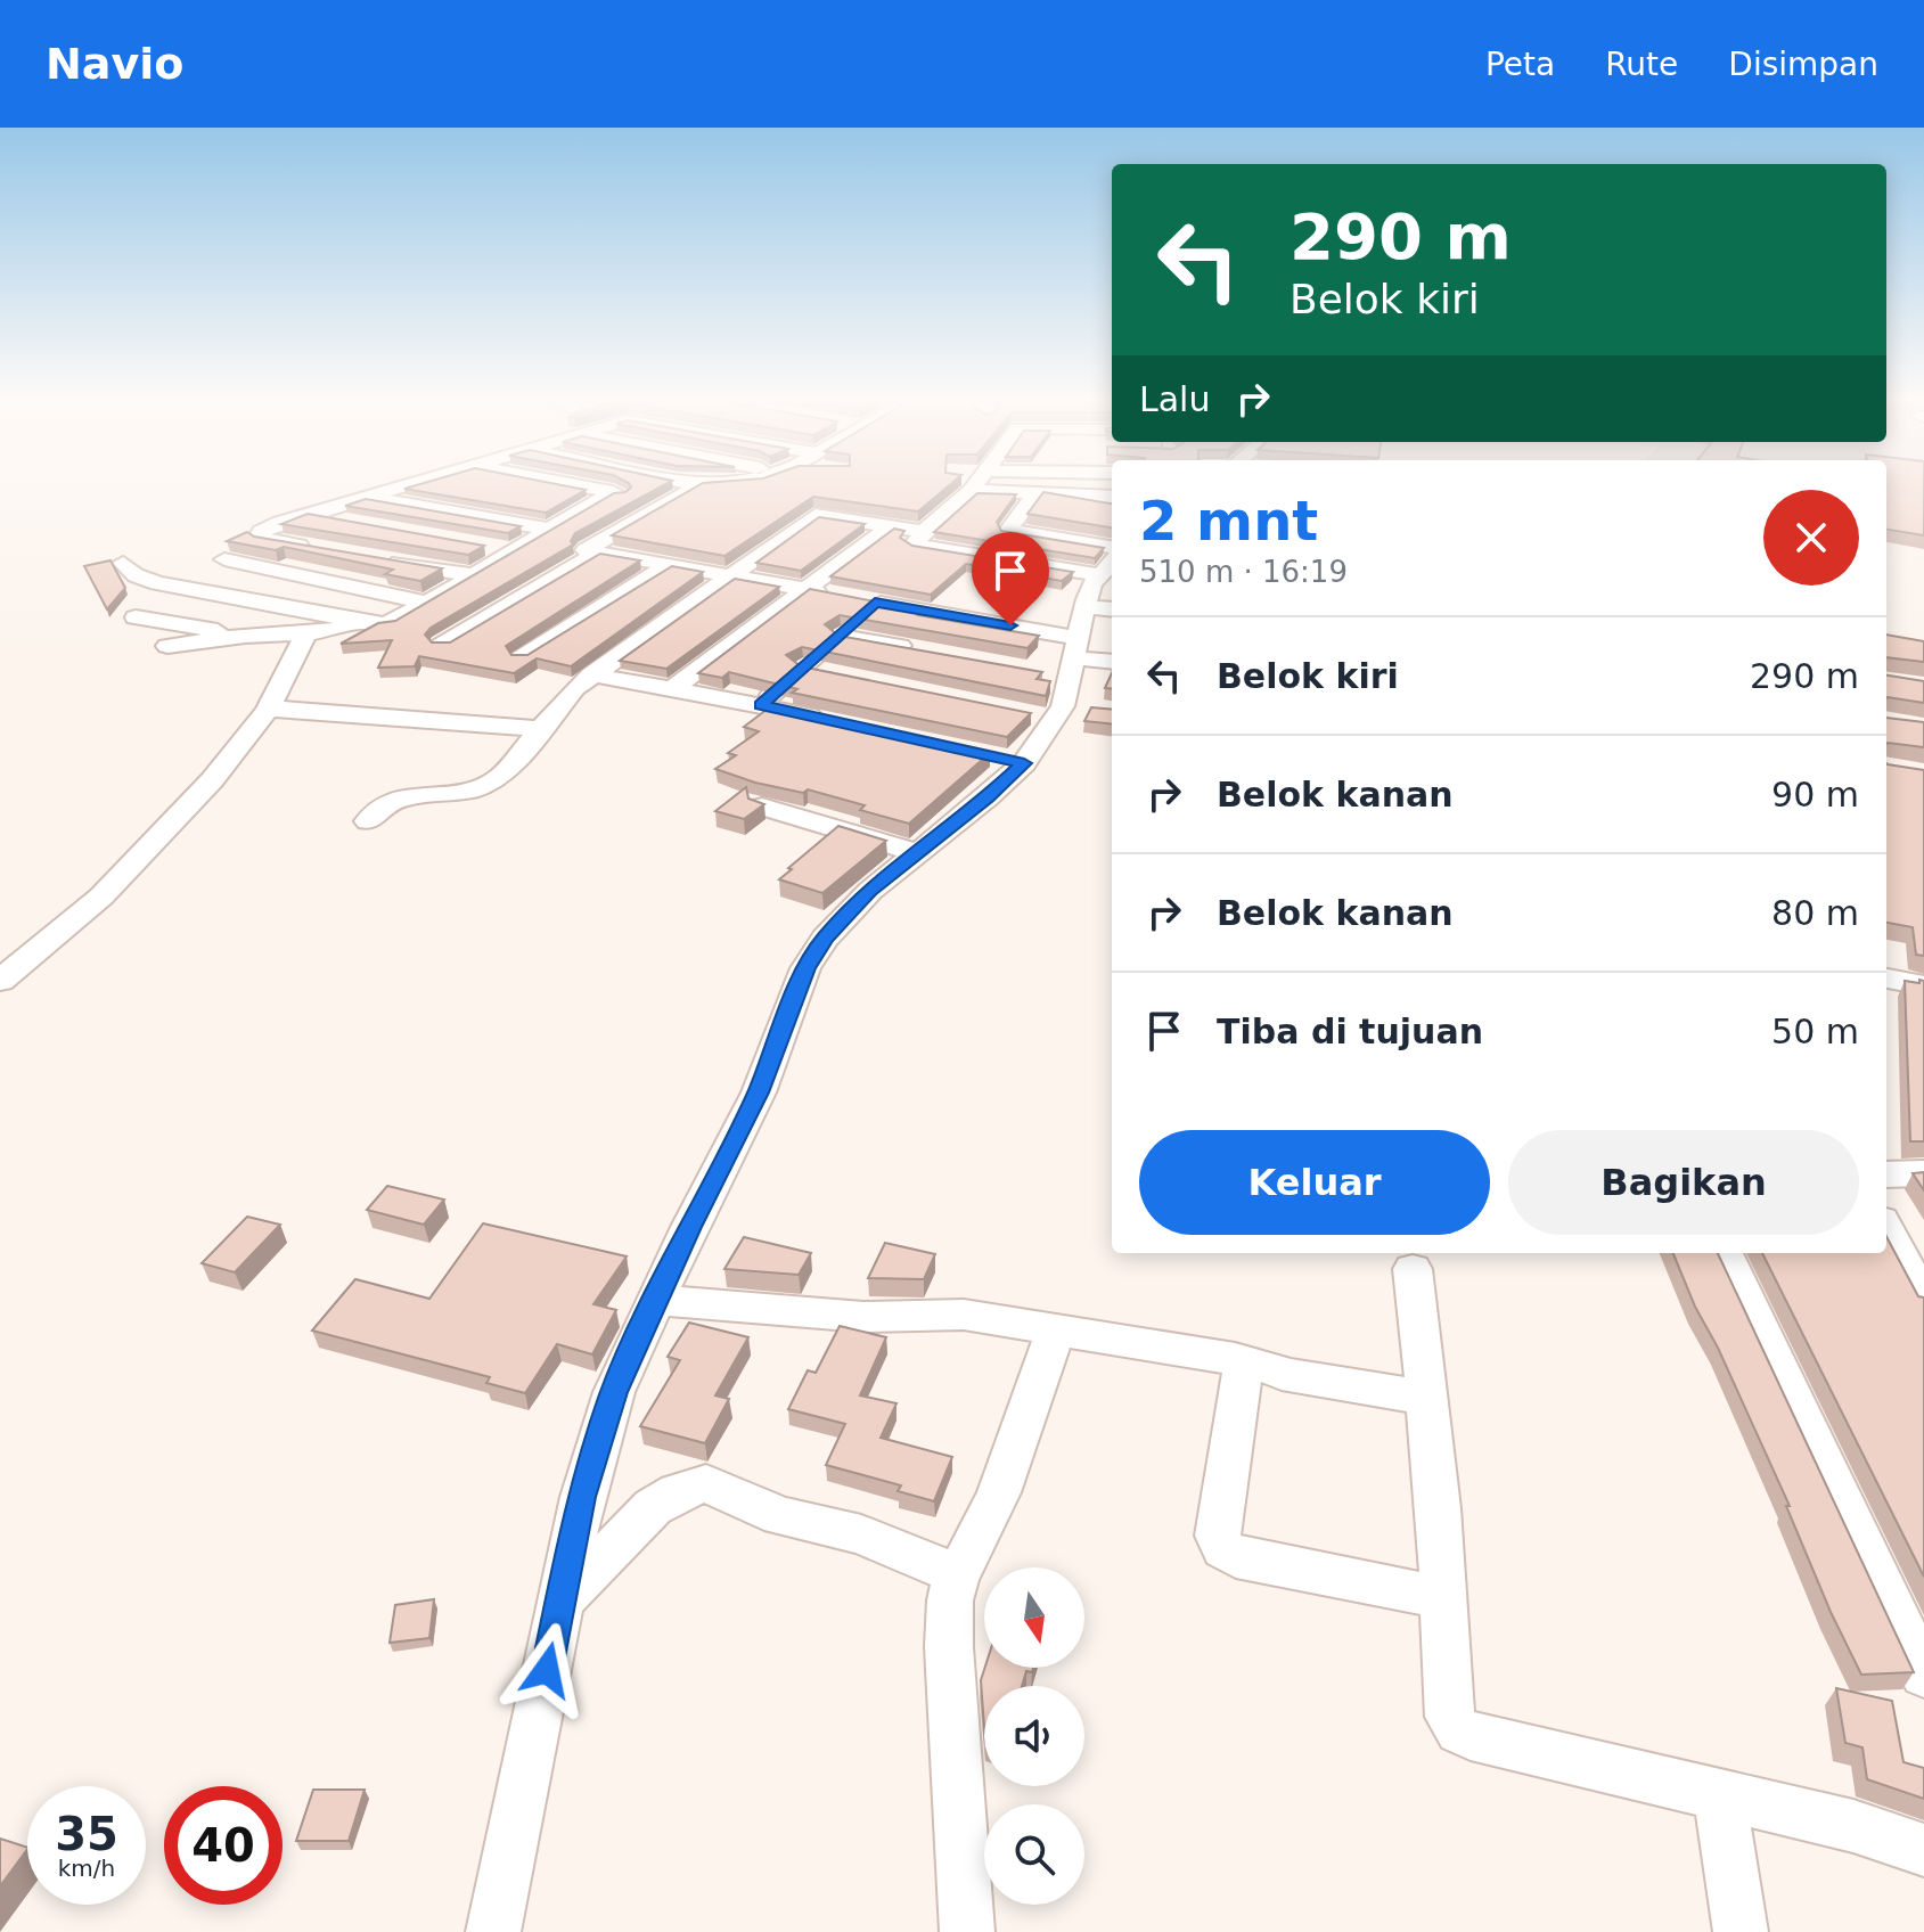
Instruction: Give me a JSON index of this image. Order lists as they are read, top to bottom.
{
  "north": "bottom",
  "page": {
    "header": "Navio",
    "nav": ["Peta", "Rute", "Disimpan"],
    "turn": ["290 m", "Belok kiri"],
    "then": "Lalu",
    "heading": ["2 mnt", "510 m · 16:19"],
    "list": [
      {
        "name": "Belok kiri",
        "value": "290 m"
      },
      {
        "name": "Belok kanan",
        "value": "90 m"
      },
      {
        "name": "Belok kanan",
        "value": "80 m"
      },
      {
        "name": "Tiba di tujuan",
        "value": "50 m"
      }
    ],
    "buttons": ["Keluar", "Bagikan"],
    "speed": "35 km/h",
    "limit": "40"
  }
}
